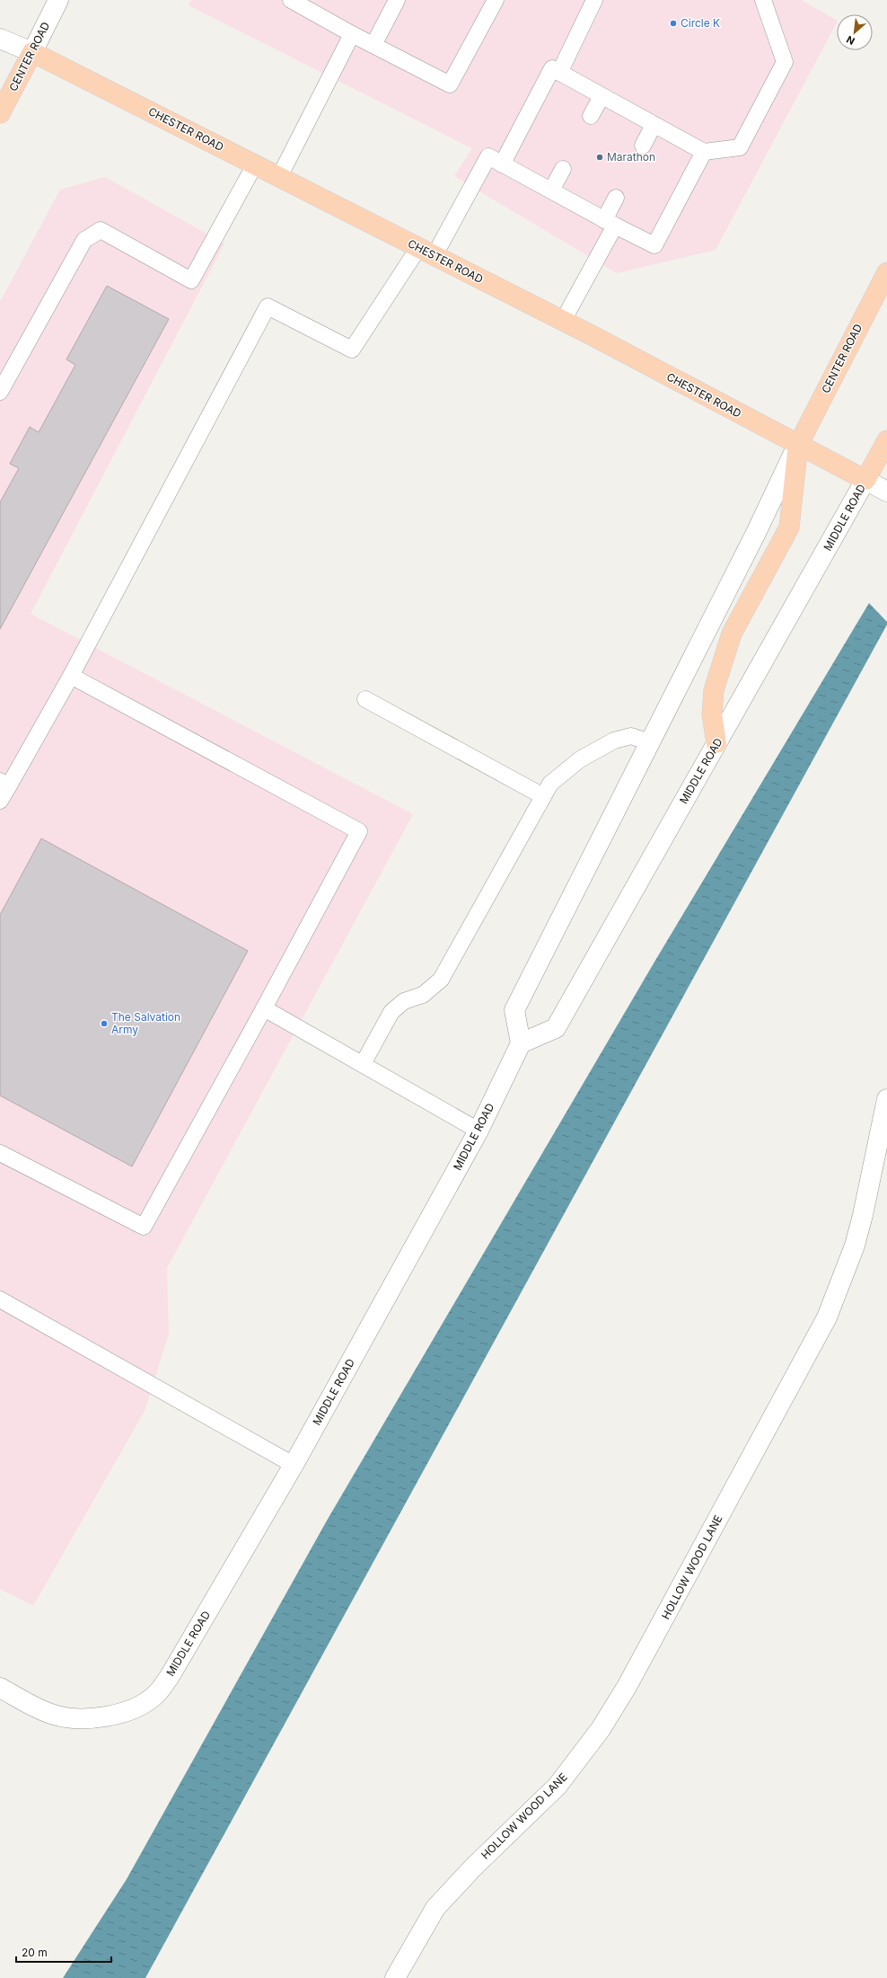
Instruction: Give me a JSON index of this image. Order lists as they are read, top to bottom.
{
  "streets": {
    "main road": ["CENTER ROAD", "CHESTER ROAD"],
    "street": ["MIDDLE ROAD", "HOLLOW WOOD LANE"]
  },
  "crossings": [
    ["CENTER ROAD", "CHESTER ROAD"],
    ["CHESTER ROAD", "MIDDLE ROAD"]
  ],
  "places": ["Circle K", "Marathon", "The Salvation Army"],
  "scale_bar": "20 m",
  "north": "bottom left"
}
